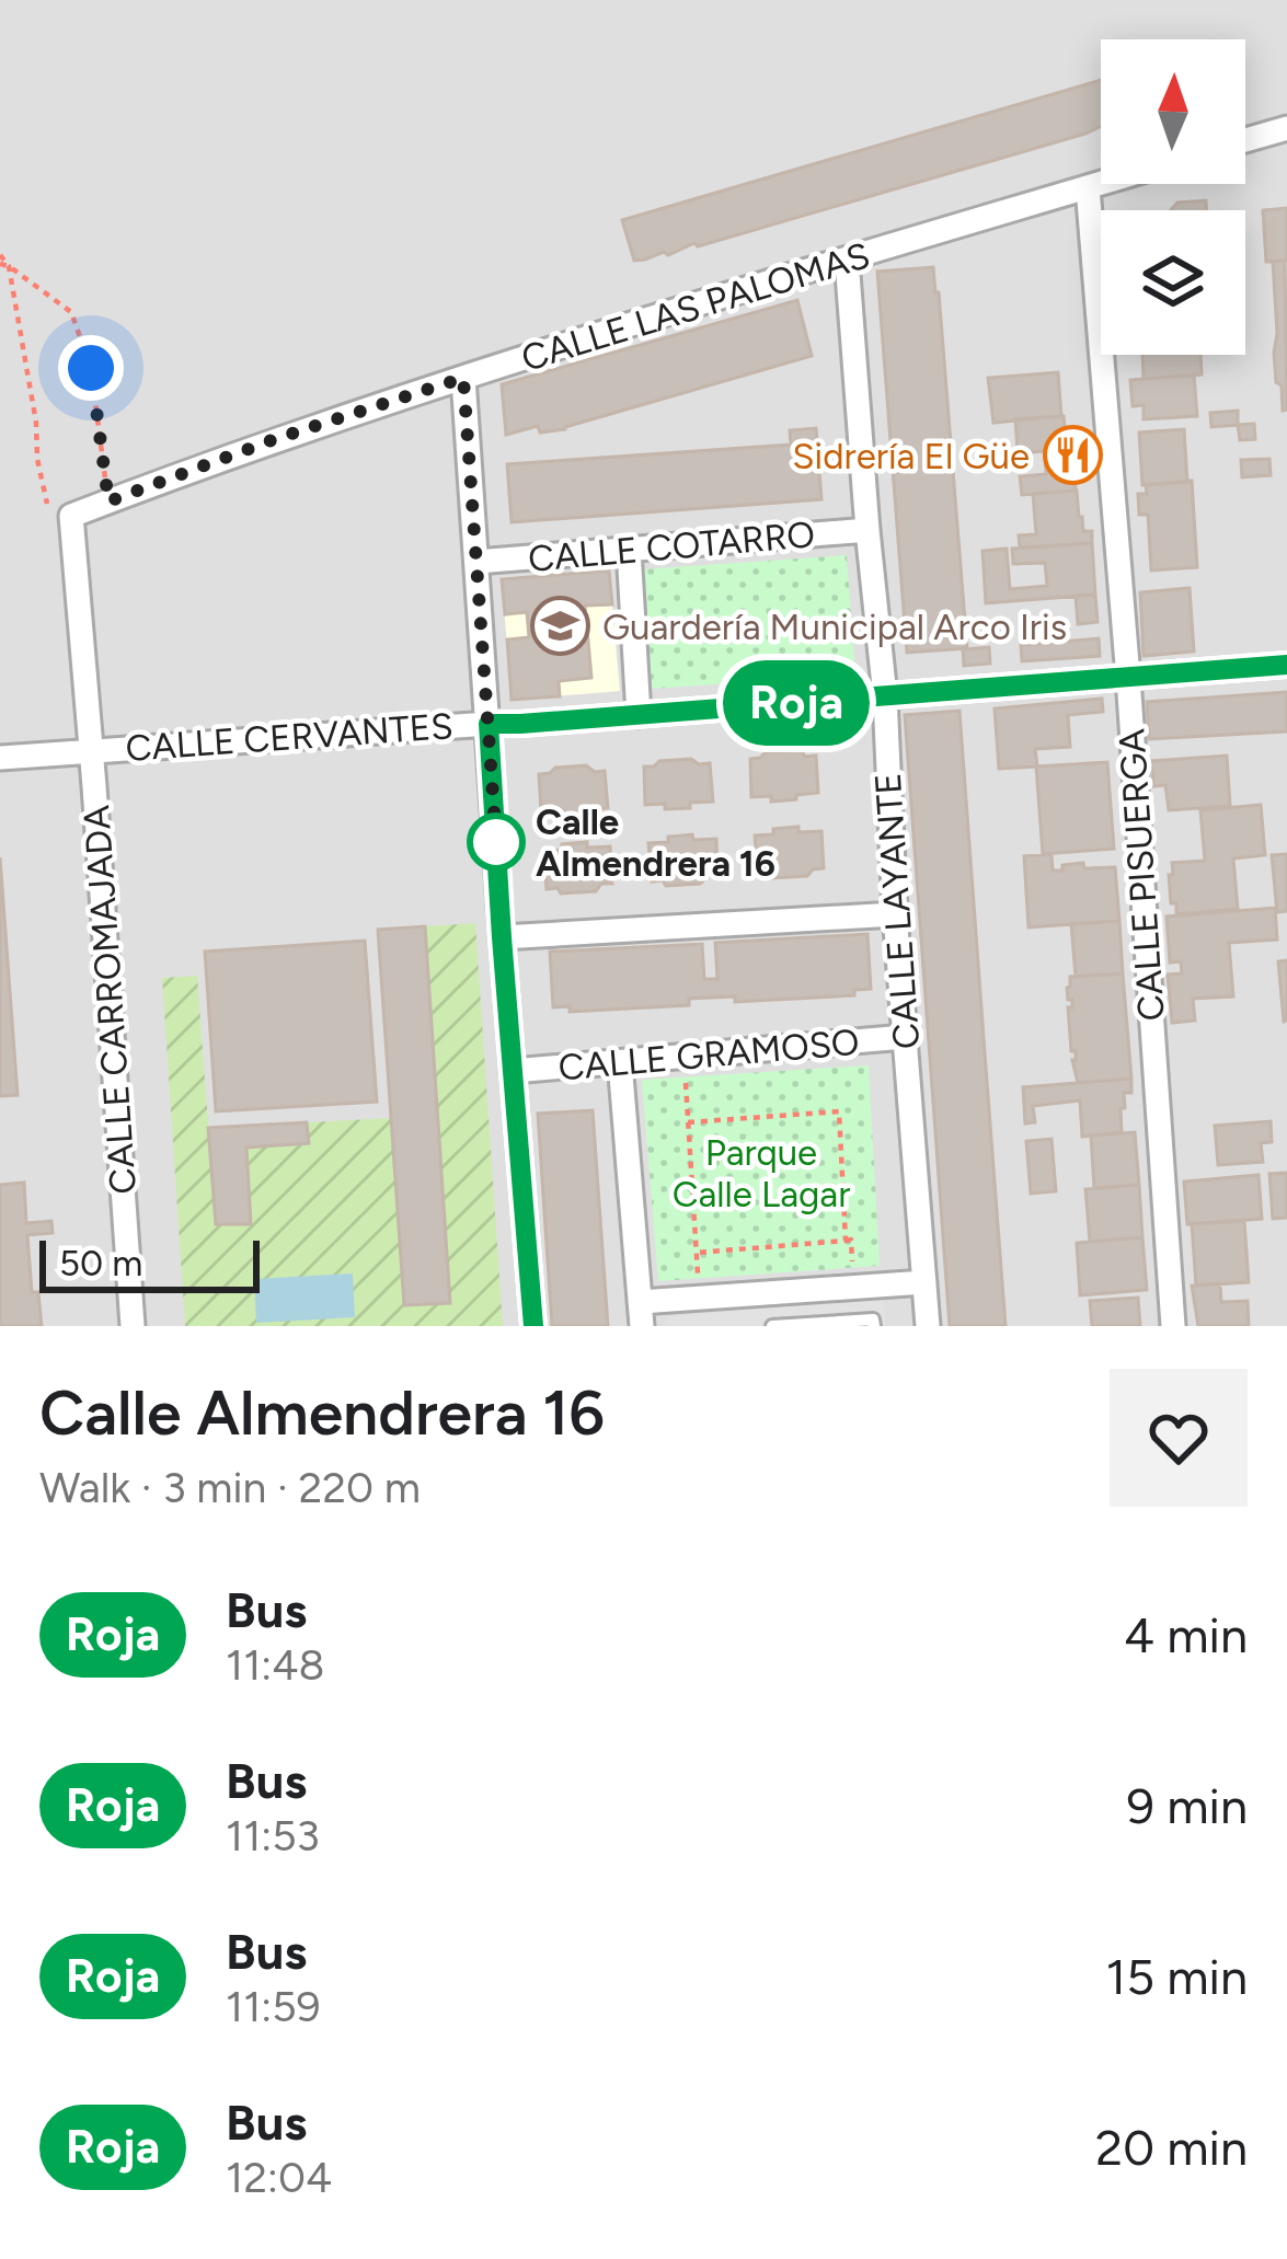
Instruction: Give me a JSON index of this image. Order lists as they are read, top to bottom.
{
  "streets": {
    "street": [
      "CALLE LAS PALOMAS",
      "CALLE COTARRO",
      "CALLE CERVANTES",
      "CALLE PISUERGA",
      "CALLE LAYANTE",
      "CALLE CARROMAJADA",
      "CALLE GRAMOSO"
    ]
  },
  "crossings": [
    ["CALLE LAS PALOMAS", "CALLE PISUERGA"],
    ["CALLE LAS PALOMAS", "CALLE LAYANTE"],
    ["CALLE LAS PALOMAS", "CALLE CARROMAJADA"],
    ["CALLE COTARRO", "CALLE LAYANTE"],
    ["CALLE CERVANTES", "CALLE PISUERGA"],
    ["CALLE CERVANTES", "CALLE LAYANTE"],
    ["CALLE CERVANTES", "CALLE CARROMAJADA"],
    ["CALLE LAYANTE", "CALLE GRAMOSO"]
  ],
  "parks": ["Parque Calle Lagar"],
  "places": {
    "restaurant": ["Sidrería El Güe"],
    "school or university": ["Guardería Municipal Arco Iris"],
    "other": ["Calle Almendrera 16"]
  },
  "lines": ["bus line Roja"],
  "scale_bar": "50 m",
  "north": "top",
  "page": {
    "on_map": "Roja",
    "scale": "50 m",
    "heading": ["Calle Almendrera 16", "Walk · 3 min · 220 m"],
    "list": [
      {
        "mark": "Roja",
        "name": "Bus",
        "note": "11:48",
        "value": "4 min"
      },
      {
        "mark": "Roja",
        "name": "Bus",
        "note": "11:53",
        "value": "9 min"
      },
      {
        "mark": "Roja",
        "name": "Bus",
        "note": "11:59",
        "value": "15 min"
      },
      {
        "mark": "Roja",
        "name": "Bus",
        "note": "12:04",
        "value": "20 min"
      }
    ]
  }
}
